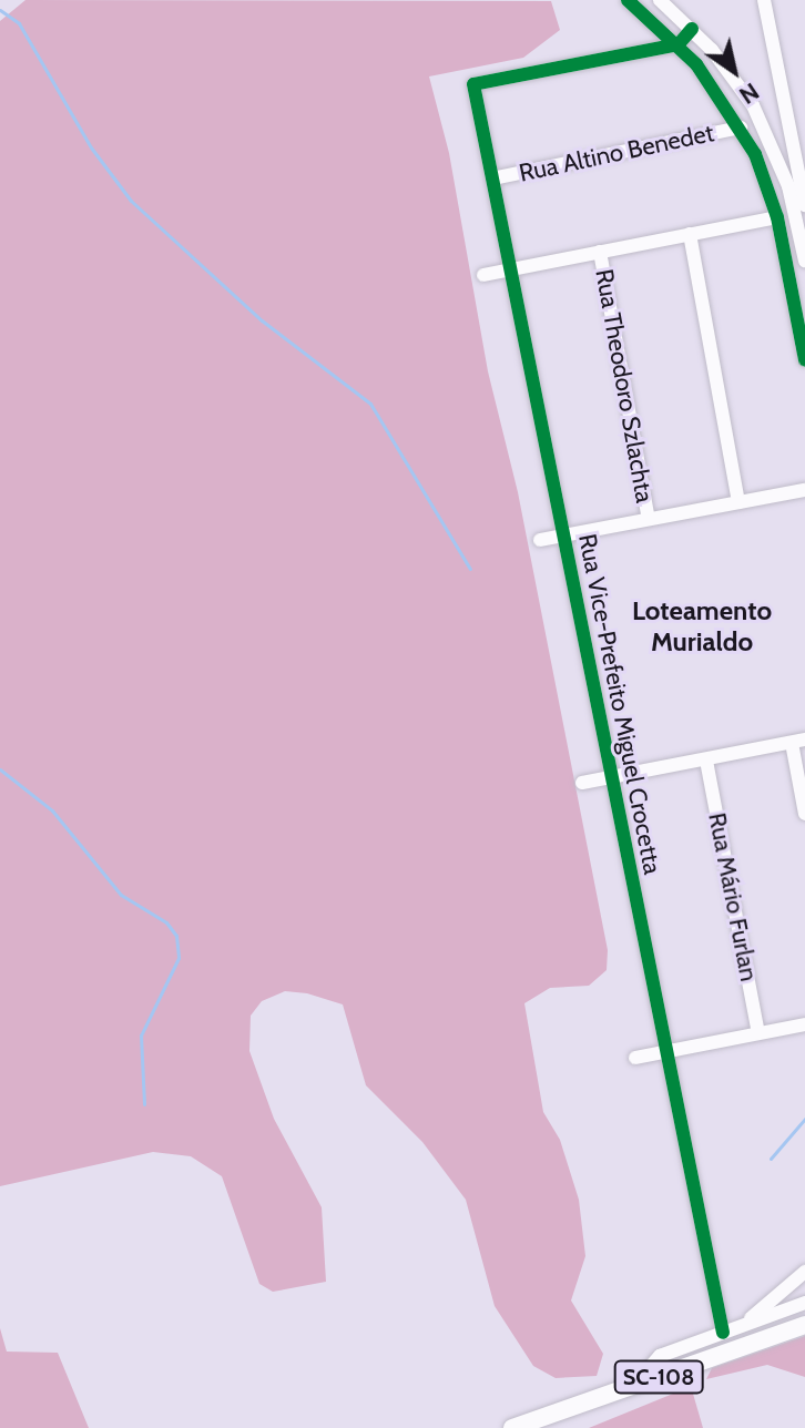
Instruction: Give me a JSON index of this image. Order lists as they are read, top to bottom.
{
  "streets": {
    "main road": ["SC-108"],
    "street": [
      "Rua Altino Benedet",
      "Rua Theodoro Szlachta",
      "Rua Vice-Prefeito Miguel Crocetta",
      "Rua Mário Furlan"
    ]
  },
  "crossings": [
    ["Rua Altino Benedet", "Rua Vice-Prefeito Miguel Crocetta"]
  ],
  "districts": ["Loteamento Murialdo"],
  "north": "bottom right"
}
